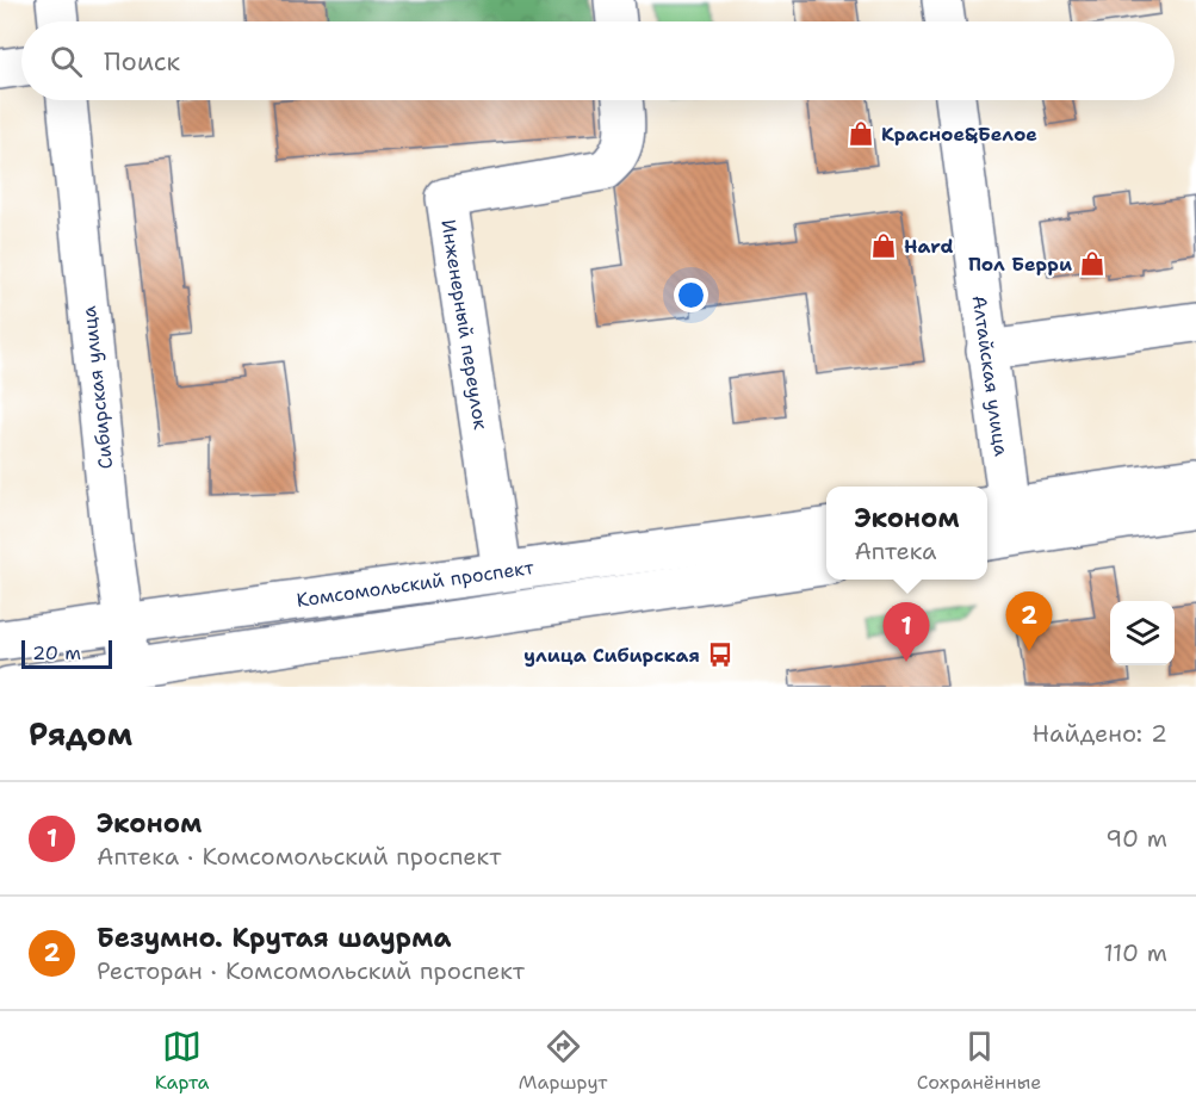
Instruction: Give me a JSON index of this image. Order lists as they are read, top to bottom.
{
  "streets": {
    "main road": [
      "Инженерный переулок",
      "Алтайская улица",
      "Сибирская улица",
      "Комсомольский проспект"
    ]
  },
  "crossings": [
    ["Инженерный переулок", "Комсомольский проспект"],
    ["Сибирская улица", "Комсомольский проспект"]
  ],
  "places": {
    "shop": ["Красное&Белое", "Hard", "Пол Берри"],
    "bus stop": ["улица Сибирская"]
  },
  "scale_bar": "20 m",
  "page": {
    "search": "Поиск",
    "popup": ["Эконом", "Аптека"],
    "pins": ["2", "1"],
    "scale": "20 m",
    "heading": ["Рядом", "Найдено: 2"],
    "list": [
      {
        "mark": "1",
        "name": "Эконом",
        "note": "Аптека · Комсомольский проспект",
        "value": "90 m"
      },
      {
        "mark": "2",
        "name": "Безумно. Крутая шаурма",
        "note": "Ресторан · Комсомольский проспект",
        "value": "110 m"
      }
    ],
    "nav": ["Карта", "Маршрут", "Сохранённые"]
  }
}
